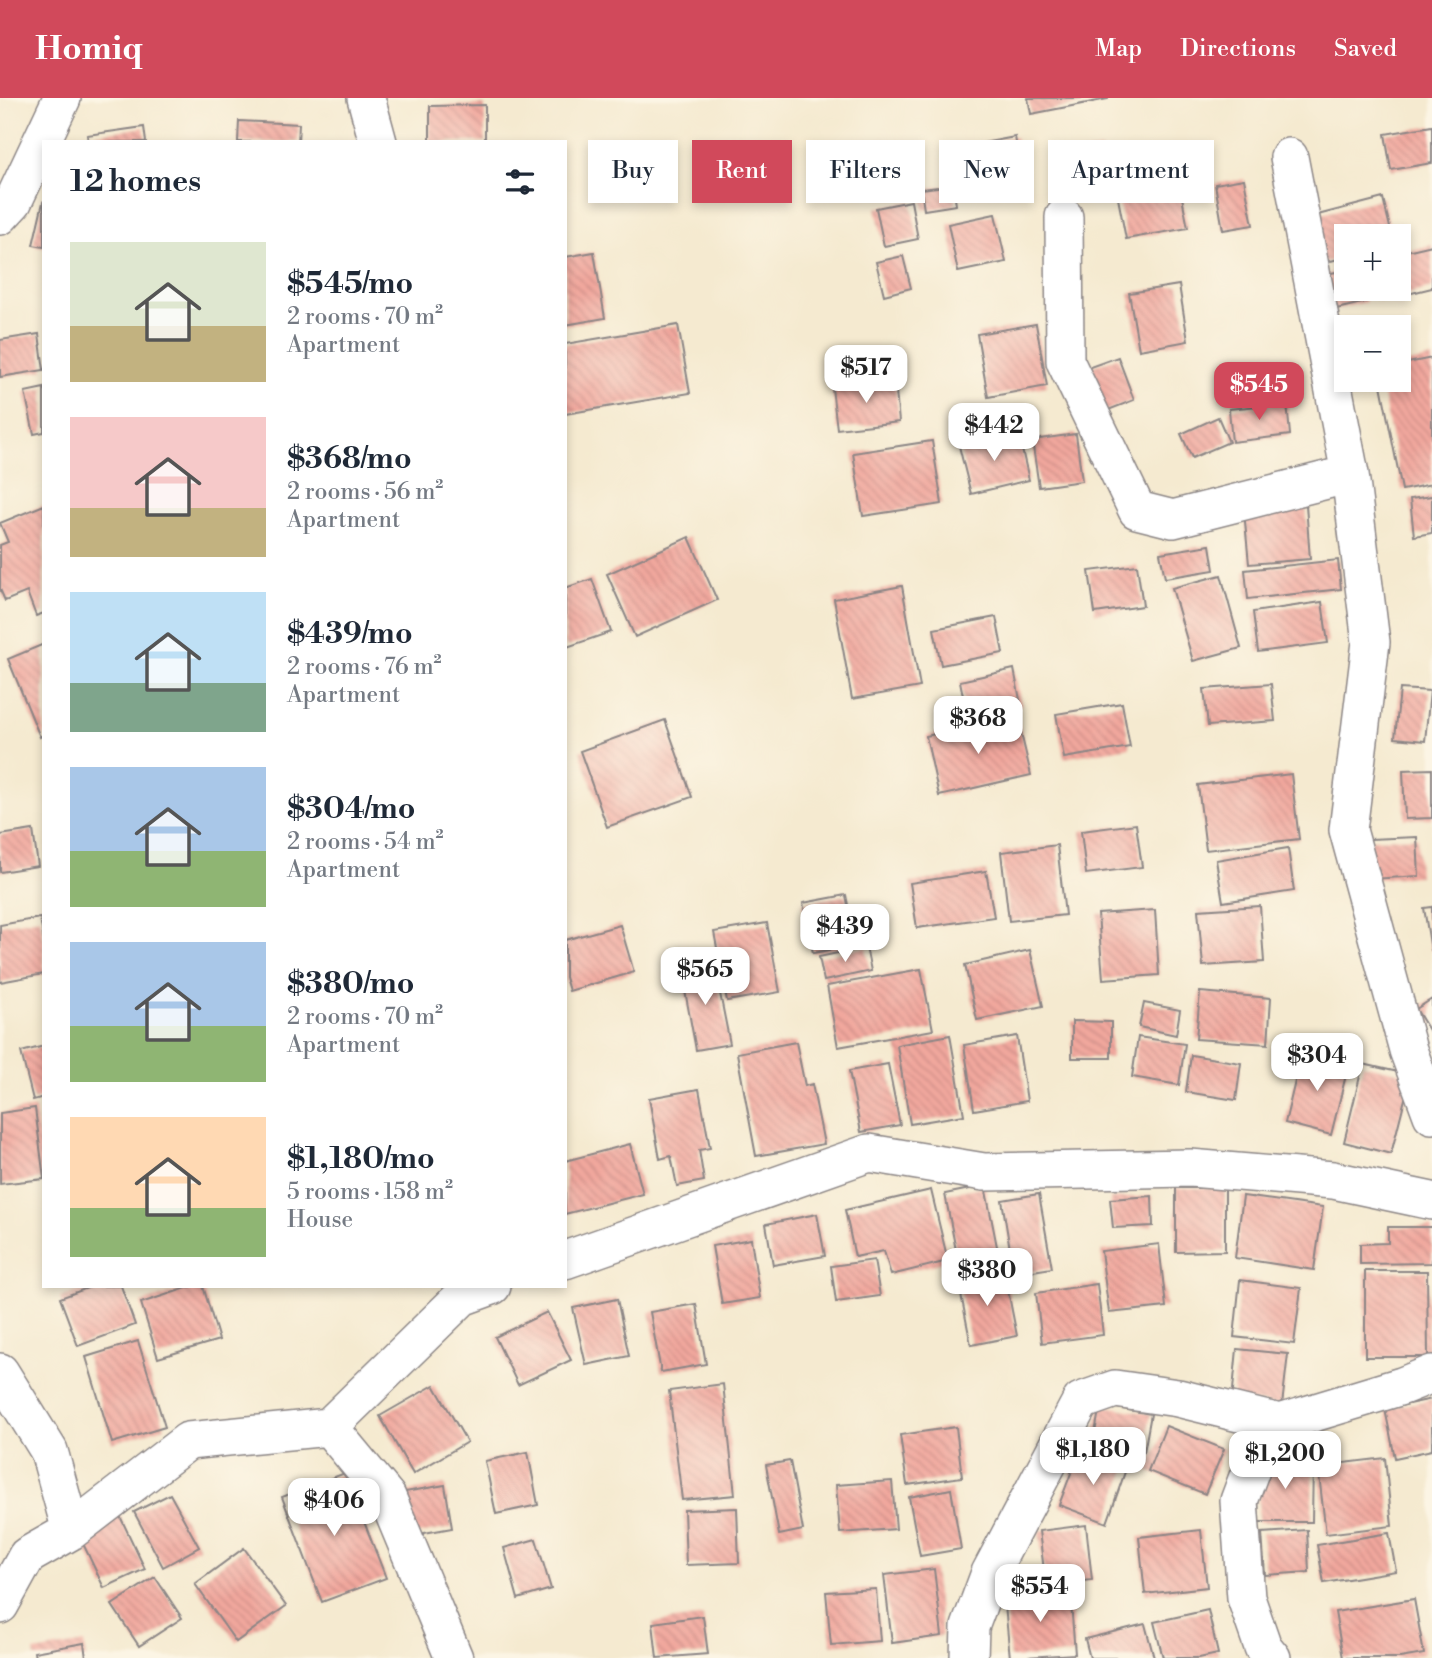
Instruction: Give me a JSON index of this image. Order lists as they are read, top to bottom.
{
  "page": {
    "header": "Homiq",
    "nav": ["Map", "Directions", "Saved"],
    "chip": [
      "Buy",
      "Rent",
      "Filters",
      "New",
      "Apartment"
    ],
    "heading": "12 homes",
    "map_buttons": ["+", "−"],
    "list": [
      {
        "name": "$545/mo",
        "note": "2 rooms · 70 m² · Apartment"
      },
      {
        "name": "$368/mo",
        "note": "2 rooms · 56 m² · Apartment"
      },
      {
        "name": "$439/mo",
        "note": "2 rooms · 76 m² · Apartment"
      },
      {
        "name": "$304/mo",
        "note": "2 rooms · 54 m² · Apartment"
      },
      {
        "name": "$380/mo",
        "note": "2 rooms · 70 m² · Apartment"
      },
      {
        "name": "$1,180/mo",
        "note": "5 rooms · 158 m² · House"
      }
    ],
    "price": [
      "$517",
      "$545",
      "$442",
      "$368",
      "$439",
      "$565",
      "$304",
      "$380",
      "$1,180",
      "$1,200",
      "$406",
      "$554"
    ]
  }
}
